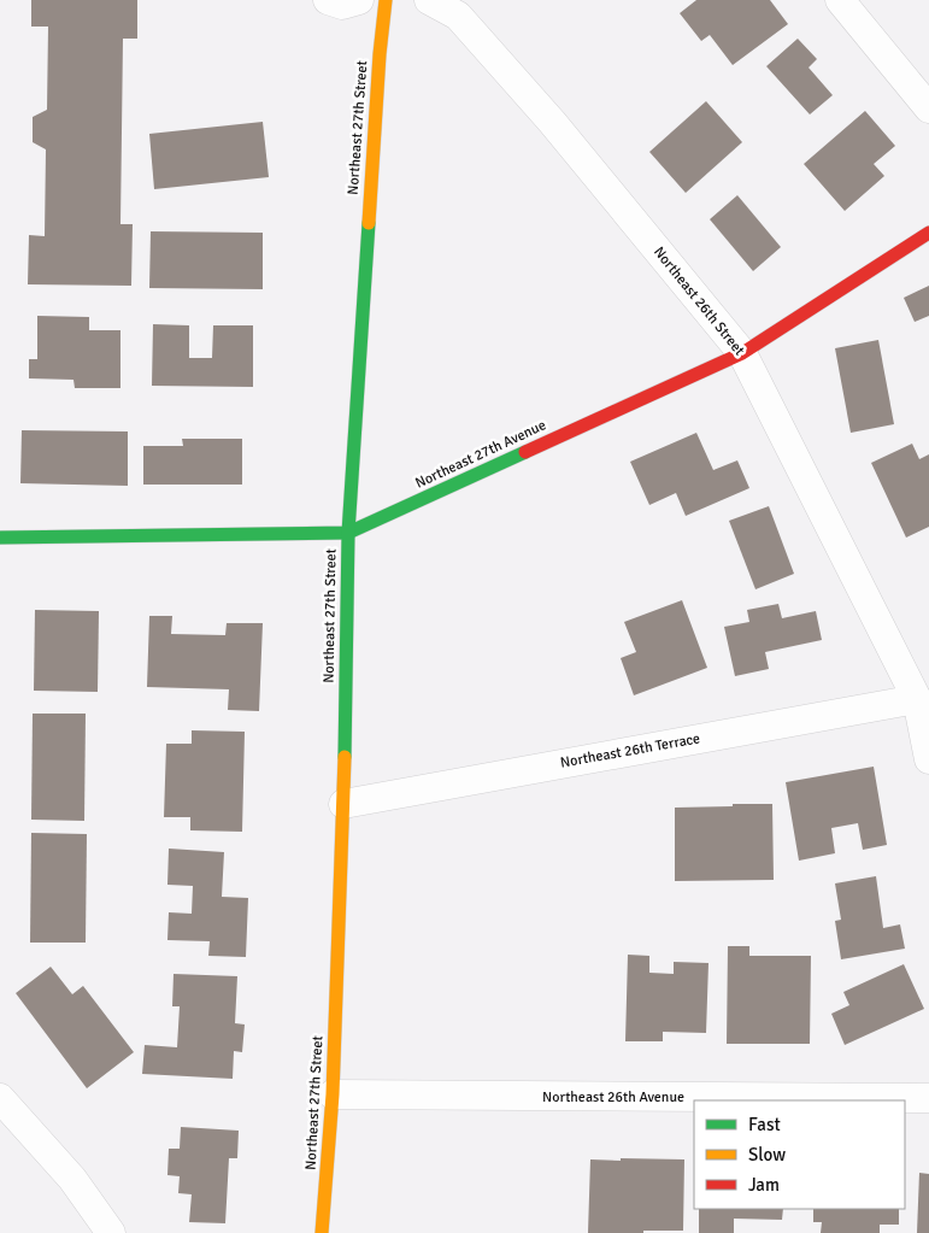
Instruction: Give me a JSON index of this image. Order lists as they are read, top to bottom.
{
  "streets": {
    "street": [
      "Northeast 27th Street",
      "Northeast 26th Street",
      "Northeast 27th Avenue",
      "Northeast 26th Terrace",
      "Northeast 26th Avenue"
    ]
  },
  "crossings": [
    ["Northeast 27th Street", "Northeast 27th Avenue"],
    ["Northeast 27th Street", "Northeast 26th Terrace"],
    ["Northeast 27th Street", "Northeast 26th Avenue"],
    ["Northeast 26th Street", "Northeast 27th Avenue"],
    ["Northeast 26th Street", "Northeast 26th Terrace"]
  ],
  "legend": ["Fast", "Slow", "Jam"]
}
